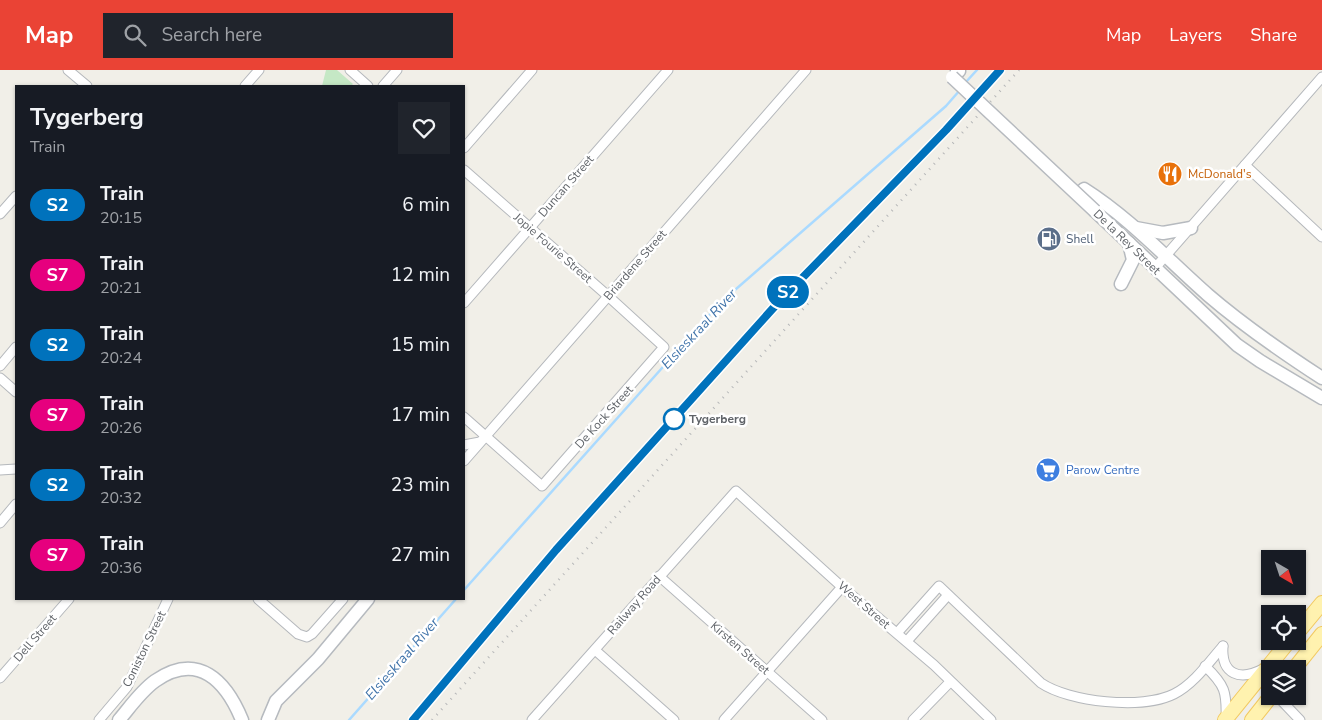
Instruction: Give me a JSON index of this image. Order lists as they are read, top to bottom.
{
  "streets": {
    "main road": ["De la Rey Street"],
    "street": [
      "Duncan Street",
      "Jopie Fourie Street",
      "Briardene Street",
      "De Kock Street",
      "Railway Road",
      "West Street",
      "Dell Street",
      "Kirsten Street",
      "Coniston Street"
    ]
  },
  "crossings": [
    ["Duncan Street", "Jopie Fourie Street"],
    ["Jopie Fourie Street", "Briardene Street"],
    ["Jopie Fourie Street", "De Kock Street"],
    ["Briardene Street", "De Kock Street"],
    ["Railway Road", "West Street"],
    ["Railway Road", "Kirsten Street"]
  ],
  "water": ["Elsieskraal River"],
  "places": {
    "restaurant": ["McDonald's"],
    "fuel station": ["Shell"],
    "other": ["Tygerberg"],
    "supermarket": ["Parow Centre"]
  },
  "north": "bottom right",
  "page": {
    "header": "Map",
    "search": "Search here",
    "nav": ["Map", "Layers", "Share"],
    "on_map": "S2",
    "heading": ["Tygerberg", "Train"],
    "list": [
      {
        "mark": "S2",
        "name": "Train",
        "note": "20:15",
        "value": "6 min"
      },
      {
        "mark": "S7",
        "name": "Train",
        "note": "20:21",
        "value": "12 min"
      },
      {
        "mark": "S2",
        "name": "Train",
        "note": "20:24",
        "value": "15 min"
      },
      {
        "mark": "S7",
        "name": "Train",
        "note": "20:26",
        "value": "17 min"
      },
      {
        "mark": "S2",
        "name": "Train",
        "note": "20:32",
        "value": "23 min"
      },
      {
        "mark": "S7",
        "name": "Train",
        "note": "20:36",
        "value": "27 min"
      }
    ]
  }
}
